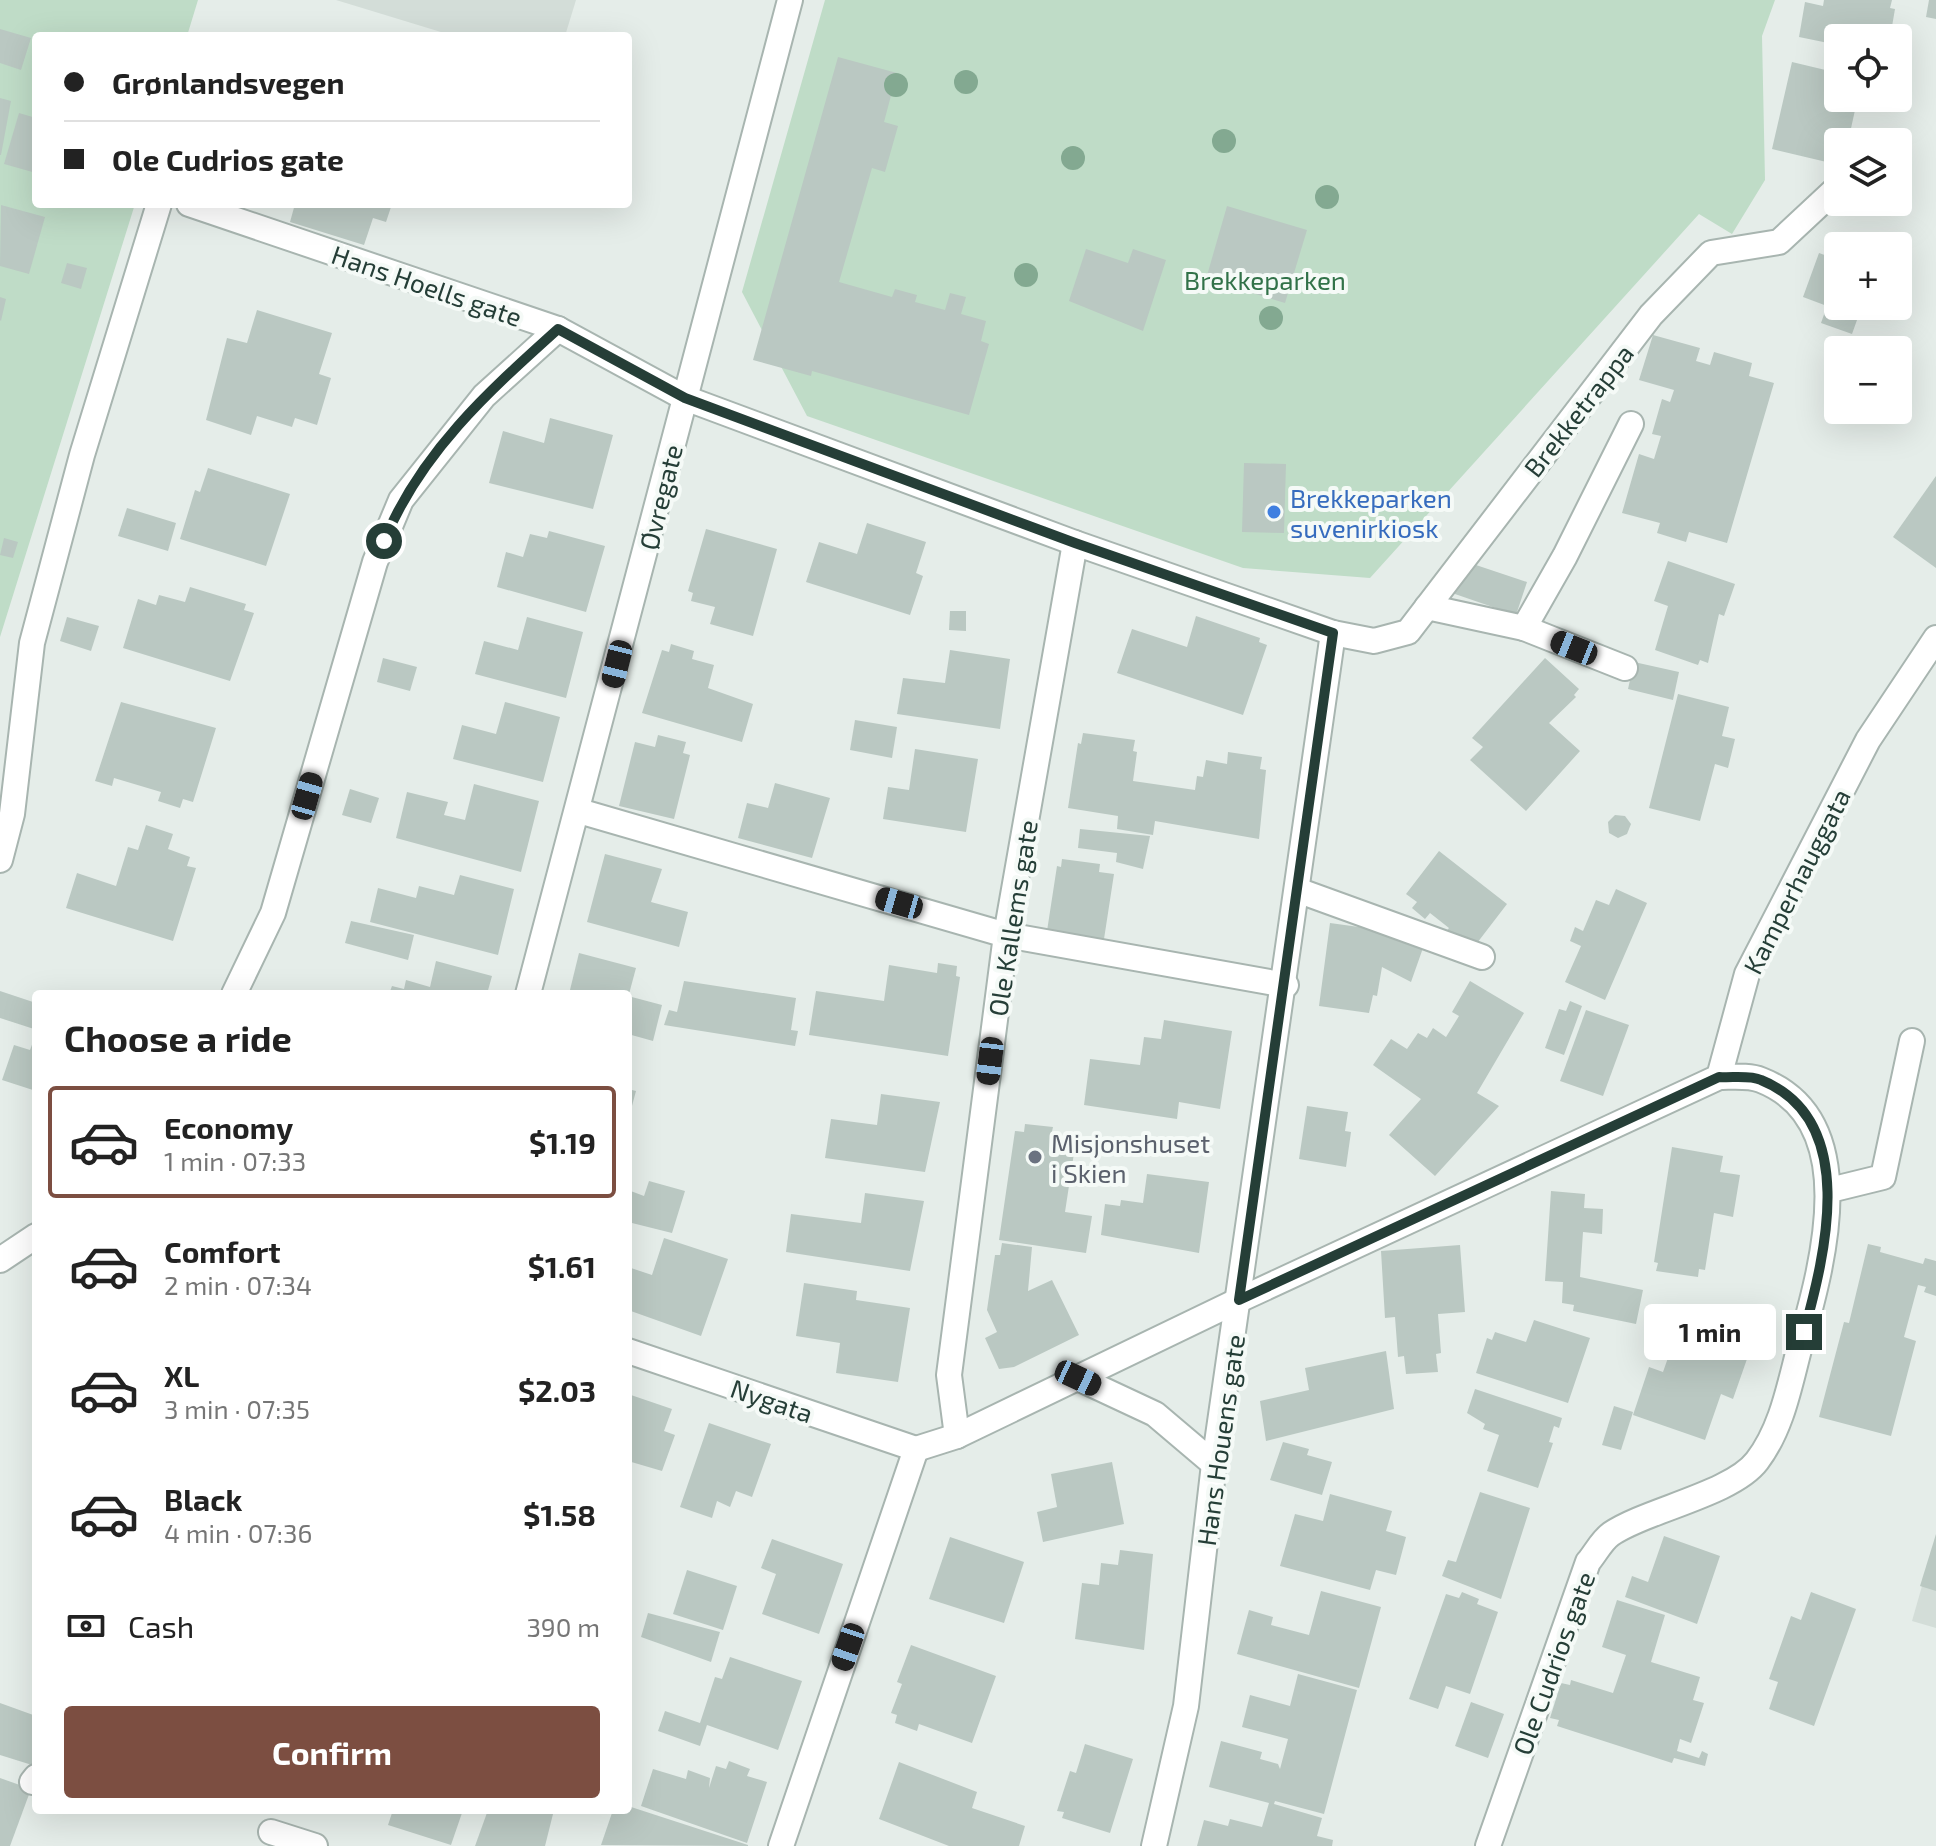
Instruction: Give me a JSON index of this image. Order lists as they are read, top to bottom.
{
  "streets": {
    "street": [
      "Hans Hoells gate",
      "Brekketrappa",
      "Øvregate",
      "Kamperhauggata",
      "Ole Kallems gate",
      "Nygata",
      "Hans Houens gate",
      "Ole Cudrios gate"
    ]
  },
  "crossings": [
    ["Hans Hoells gate", "Brekketrappa"],
    ["Hans Hoells gate", "Øvregate"],
    ["Hans Hoells gate", "Ole Kallems gate"],
    ["Hans Hoells gate", "Hans Houens gate"],
    ["Brekketrappa", "Hans Houens gate"],
    ["Kamperhauggata", "Ole Cudrios gate"]
  ],
  "parks": ["Brekkeparken"],
  "places": ["Brekkeparken suvenirkiosk", "Misjonshuset i Skien"],
  "page": {
    "map_buttons": ["+", "−"],
    "banner": ["Grønlandsvegen", "Ole Cudrios gate"],
    "heading": "Choose a ride",
    "list": [
      {
        "name": "Economy",
        "note": "1 min · 07:33",
        "value": "$1.19"
      },
      {
        "name": "Comfort",
        "note": "2 min · 07:34",
        "value": "$1.61"
      },
      {
        "name": "XL",
        "note": "3 min · 07:35",
        "value": "$2.03"
      },
      {
        "name": "Black",
        "note": "4 min · 07:36",
        "value": "$1.58"
      }
    ],
    "bubble": "1 min",
    "pay": ["Cash", "390 m"],
    "buttons": "Confirm"
  }
}
